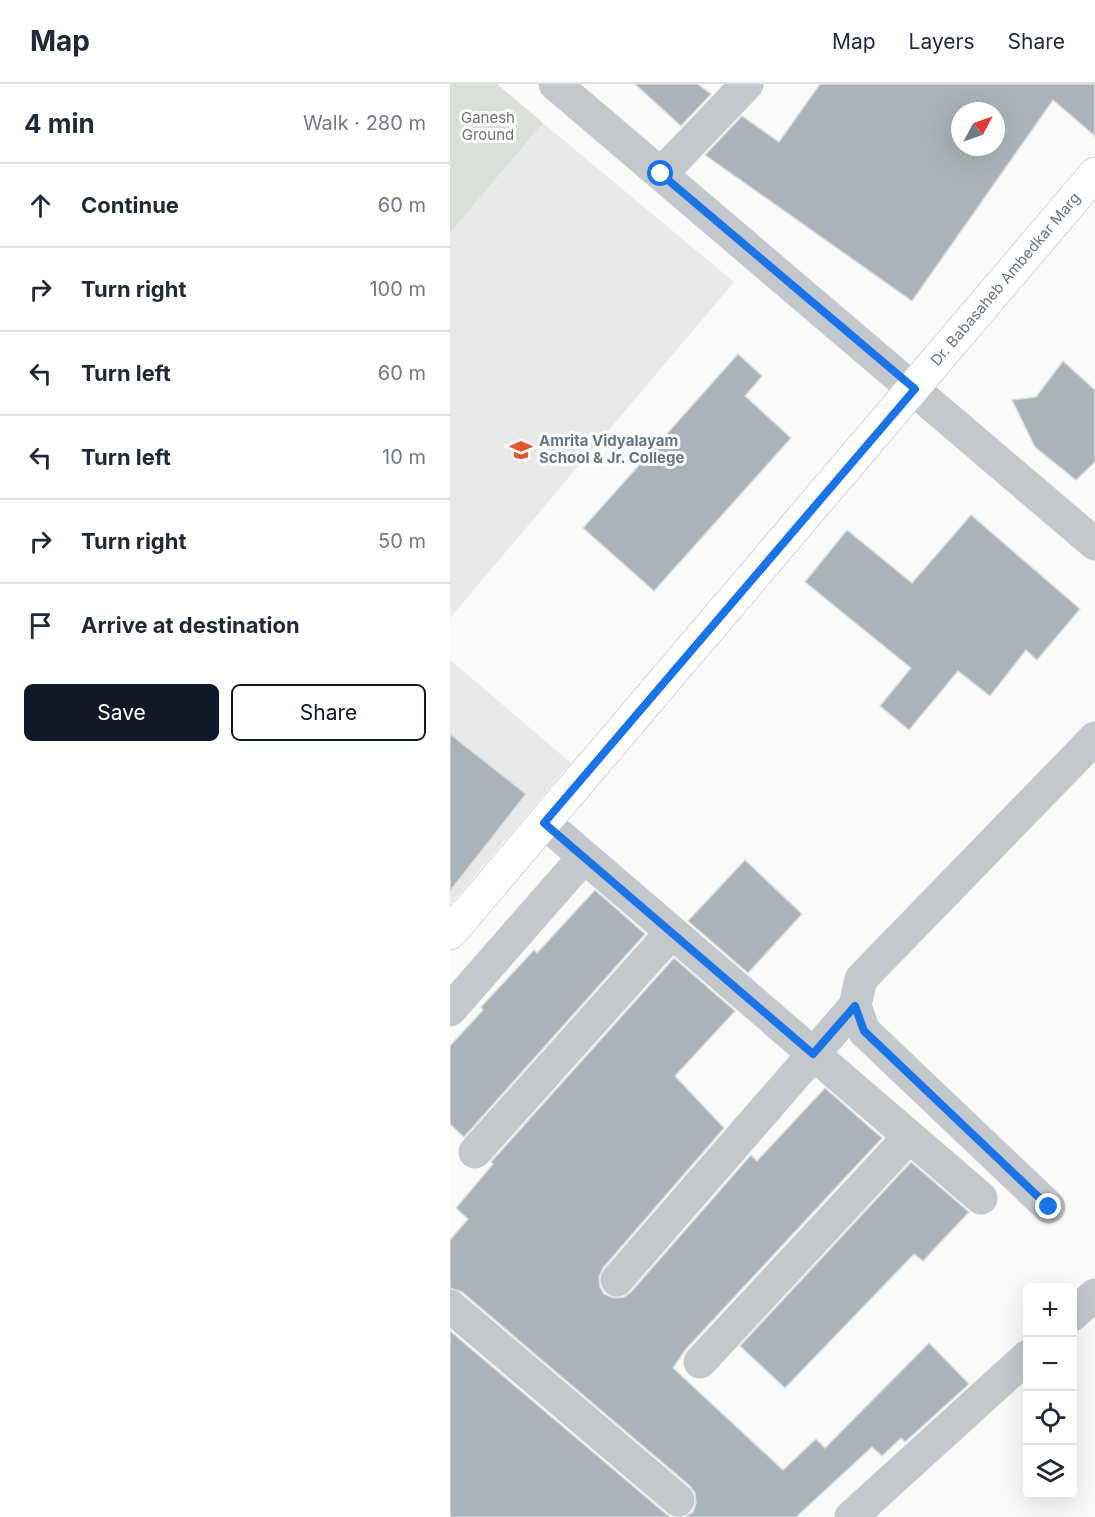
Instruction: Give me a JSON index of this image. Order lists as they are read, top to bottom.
{
  "streets": {
    "main road": ["Dr. Babasaheb Ambedkar Marg"]
  },
  "parks": ["Ganesh Ground"],
  "places": {
    "school or university": ["Amrita Vidyalayam School & Jr. College"]
  },
  "north": "top right",
  "page": {
    "header": "Map",
    "nav": ["Map", "Layers", "Share"],
    "heading": ["4 min", "Walk · 280 m"],
    "list": [
      ["Continue", "60 m"],
      ["Turn right", "100 m"],
      ["Turn left", "60 m"],
      ["Turn left", "10 m"],
      ["Turn right", "50 m"],
      "Arrive at destination"
    ],
    "buttons": ["Save", "Share"],
    "map_buttons": ["+", "−"]
  }
}
